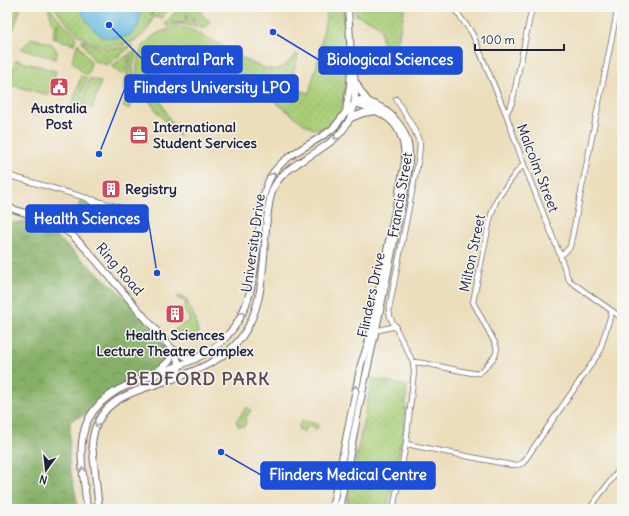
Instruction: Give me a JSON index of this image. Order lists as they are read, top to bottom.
{
  "streets": {
    "street": [
      "Malcolm Street",
      "Francis Street",
      "University Drive",
      "Milton Street",
      "Ring Road",
      "Flinders Drive"
    ]
  },
  "crossings": [
    ["Malcolm Street", "Milton Street"],
    ["Francis Street", "Milton Street"],
    ["University Drive", "Ring Road"],
    ["University Drive", "Flinders Drive"]
  ],
  "districts": ["BEDFORD PARK"],
  "places": {
    "other": [
      "Central Park",
      "Biological Sciences",
      "Flinders University LPO",
      "Health Sciences",
      "Flinders Medical Centre"
    ],
    "public building": ["Australia Post"],
    "office": ["International Student Services"],
    "building": ["Registry", "Health Sciences Lecture Theatre Complex"]
  },
  "scale_bar": "100 m",
  "north": "bottom"
}
